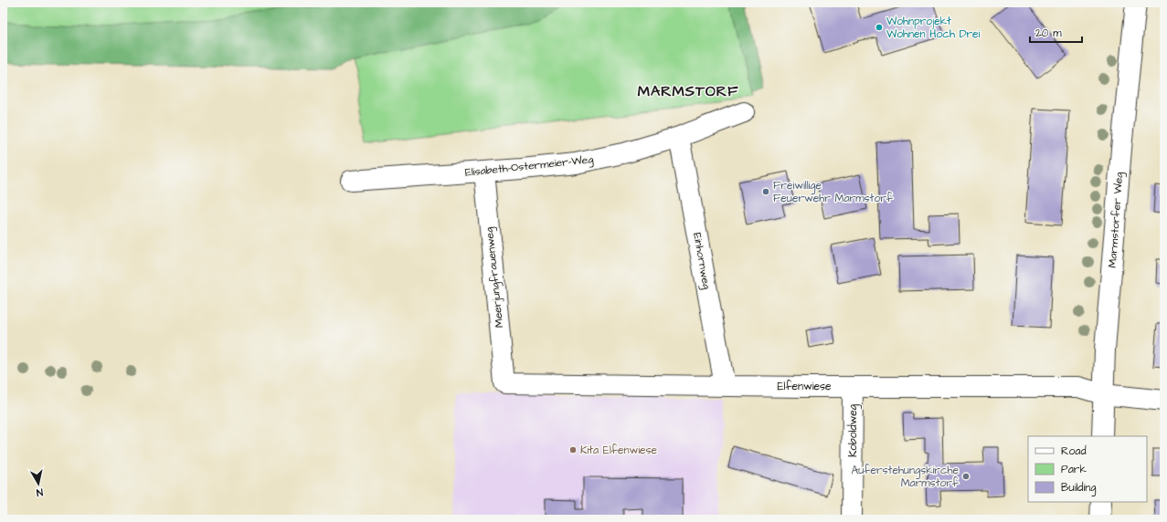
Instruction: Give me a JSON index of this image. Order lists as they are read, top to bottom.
{
  "streets": {
    "street": [
      "Elisabeth-Ostermeier-Weg",
      "Marmstorfer Weg",
      "Einhornweg",
      "Meerjungfrauenweg",
      "Elfenwiese",
      "Koboldweg"
    ]
  },
  "crossings": [
    ["Elisabeth-Ostermeier-Weg", "Einhornweg"],
    ["Elisabeth-Ostermeier-Weg", "Meerjungfrauenweg"],
    ["Marmstorfer Weg", "Elfenwiese"],
    ["Einhornweg", "Elfenwiese"],
    ["Meerjungfrauenweg", "Elfenwiese"],
    ["Elfenwiese", "Koboldweg"]
  ],
  "districts": ["MARMSTORF"],
  "places": [
    "Wohnprojekt Wohnen Hoch Drei",
    "Freiwillige Feuerwehr Marmstorf",
    "Kita Elfenwiese",
    "Auferstehungskirche Marmstorf"
  ],
  "legend": ["Road", "Park", "Building"],
  "scale_bar": "20 m",
  "north": "bottom"
}
